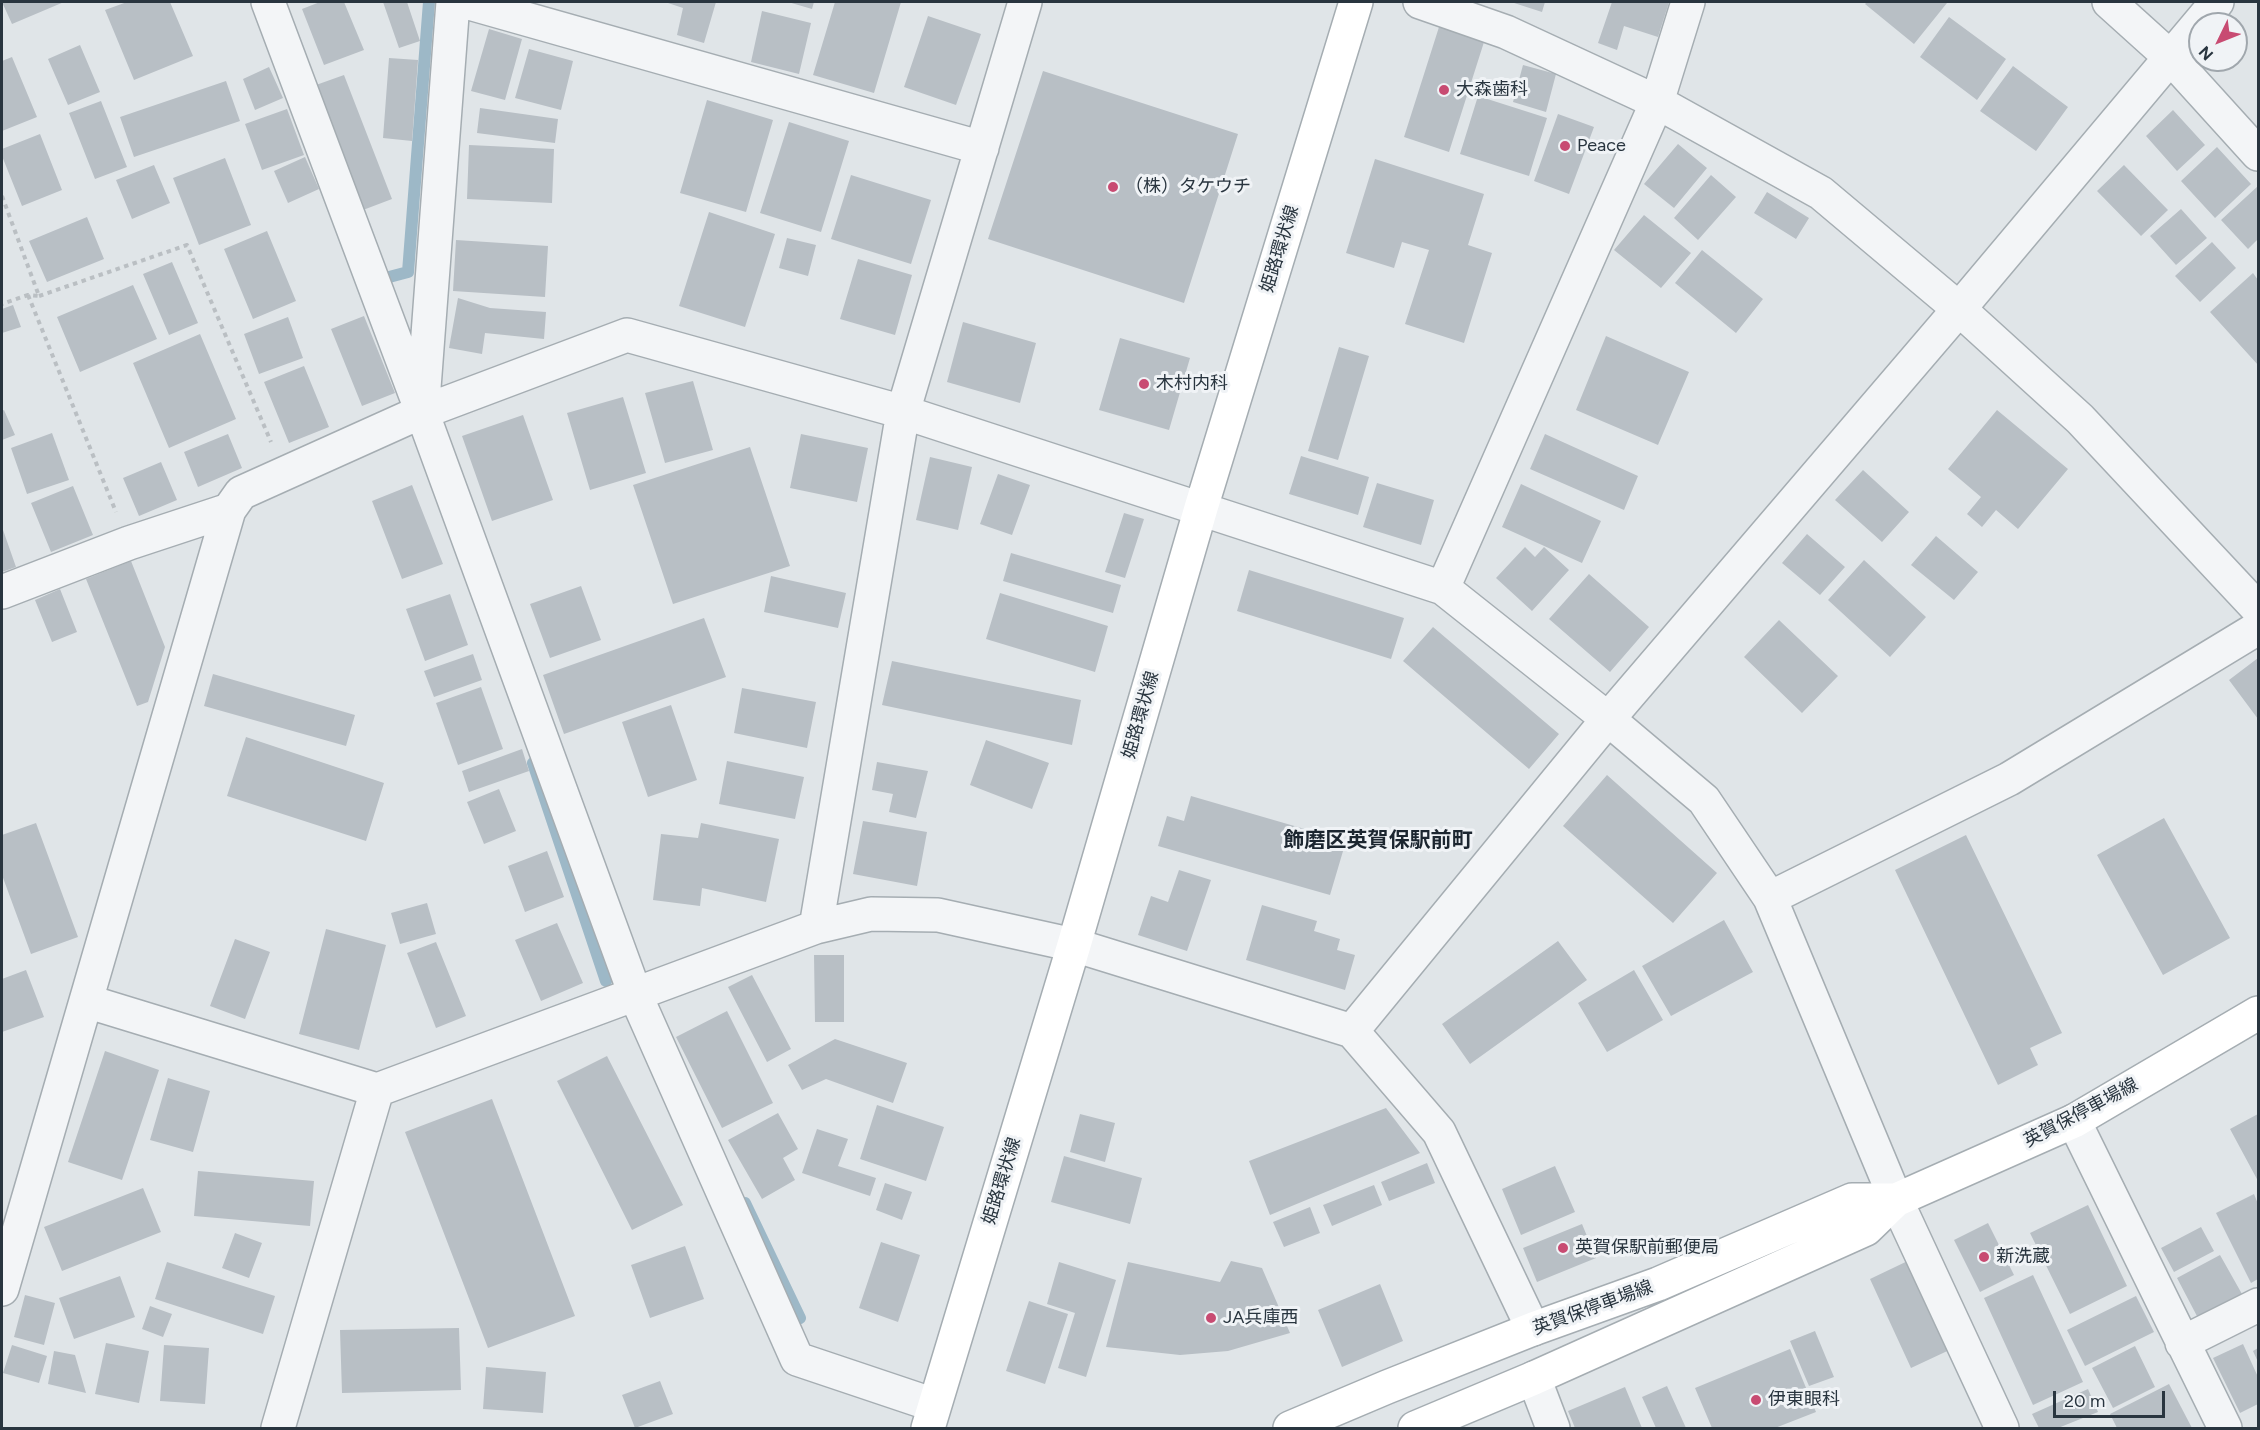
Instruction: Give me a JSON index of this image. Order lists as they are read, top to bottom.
{
  "streets": {
    "main road": ["姫路環状線", "英賀保停車場線"]
  },
  "districts": ["飾磨区英賀保駅前町"],
  "places": [
    "大森歯科",
    "Peace",
    "（株）タケウチ",
    "木村内科",
    "英賀保駅前郵便局",
    "新洗蔵",
    "JA兵庫西",
    "伊東眼科"
  ],
  "scale_bar": "20 m",
  "north": "bottom left"
}
